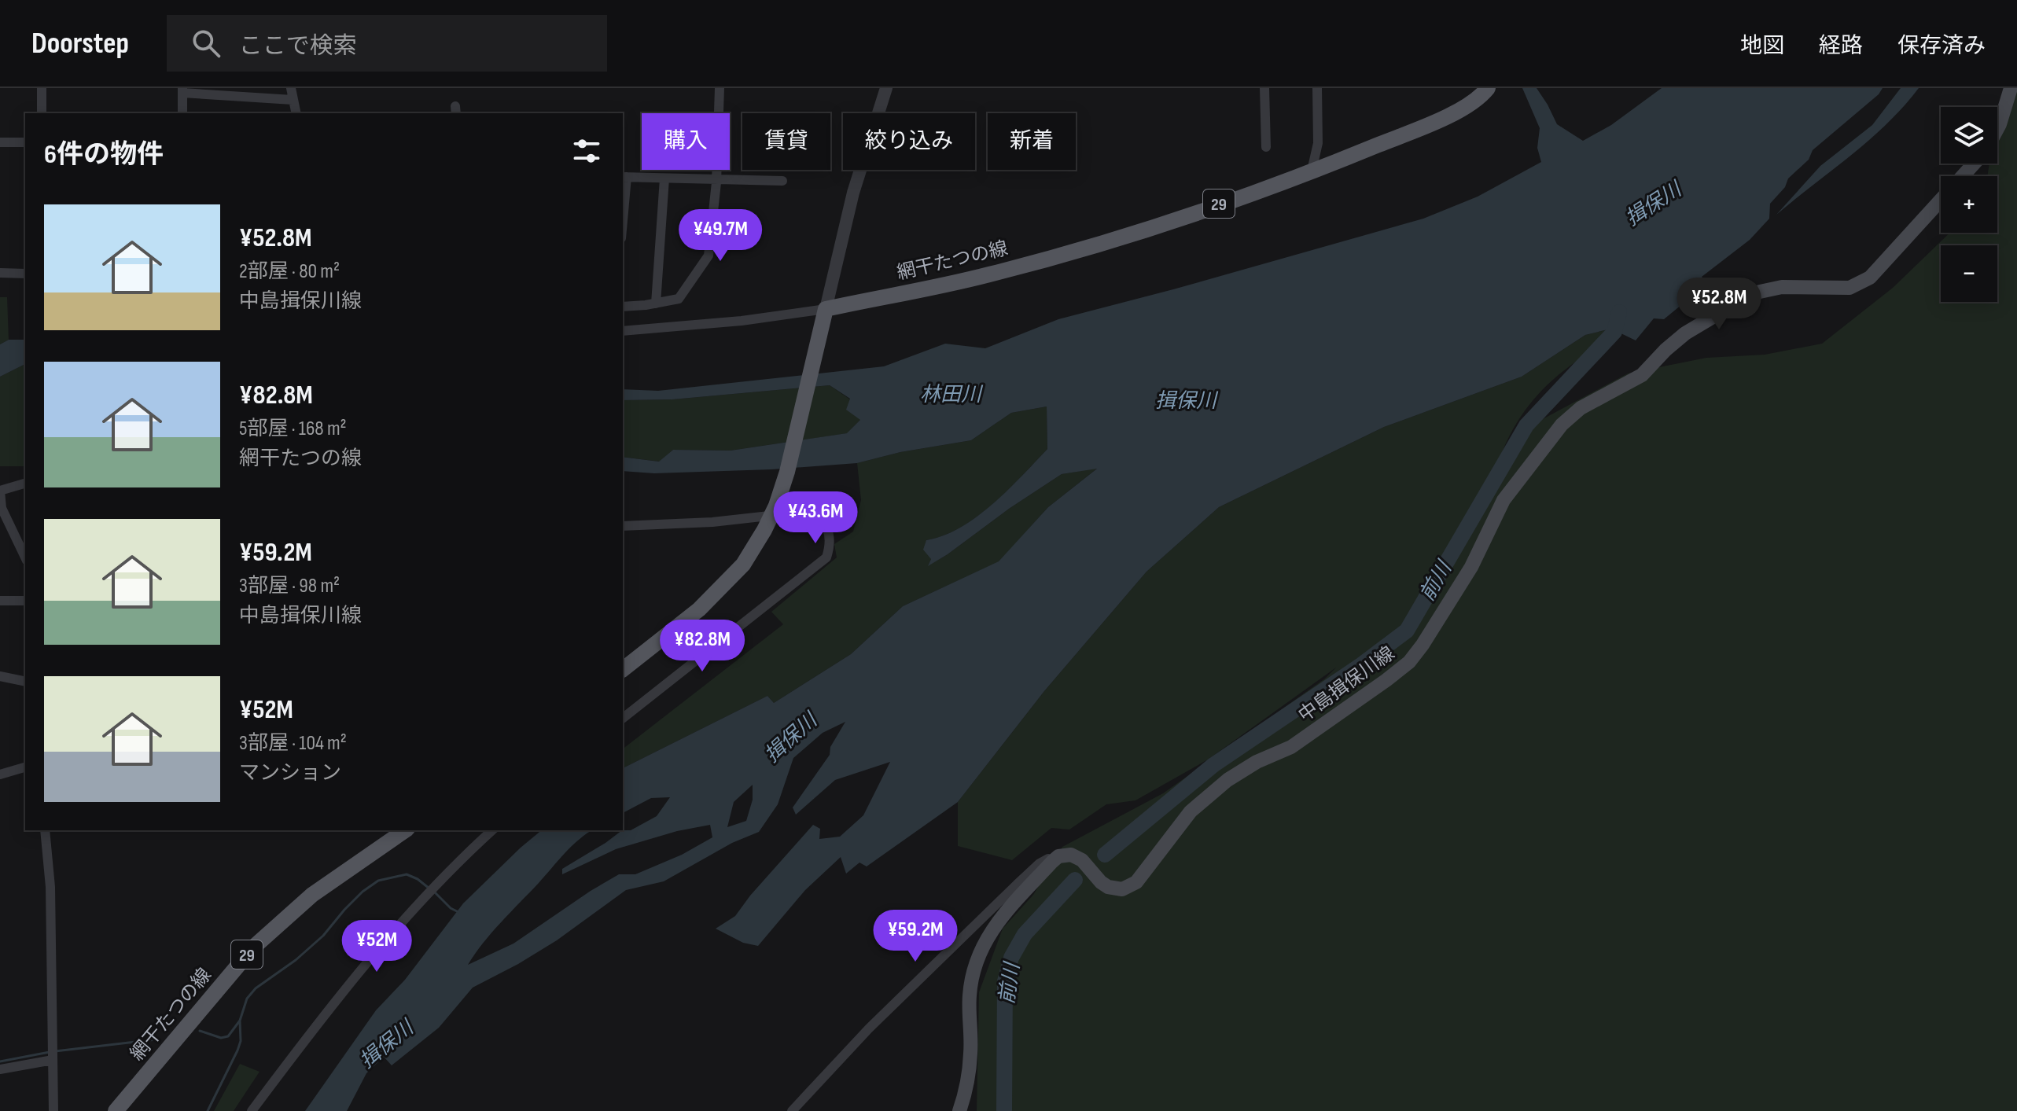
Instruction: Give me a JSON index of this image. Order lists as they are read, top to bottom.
{
  "streets": {
    "main road": ["29", "網干たつの線", "中島揖保川線"]
  },
  "water": ["揖保川", "林田川", "前川"],
  "page": {
    "header": "Doorstep",
    "search": "ここで検索",
    "nav": ["地図", "経路", "保存済み"],
    "map_buttons": ["+", "−"],
    "chip": [
      "購入",
      "賃貸",
      "絞り込み",
      "新着"
    ],
    "heading": "6件の物件",
    "list": [
      {
        "name": "¥52.8M",
        "note": "2部屋 · 80 m² · 中島揖保川線"
      },
      {
        "name": "¥82.8M",
        "note": "5部屋 · 168 m² · 網干たつの線"
      },
      {
        "name": "¥59.2M",
        "note": "3部屋 · 98 m² · 中島揖保川線"
      },
      {
        "name": "¥52M",
        "note": "3部屋 · 104 m² · マンション"
      }
    ],
    "price": [
      "¥49.7M",
      "¥52.8M",
      "¥43.6M",
      "¥82.8M",
      "¥59.2M",
      "¥52M"
    ]
  }
}
